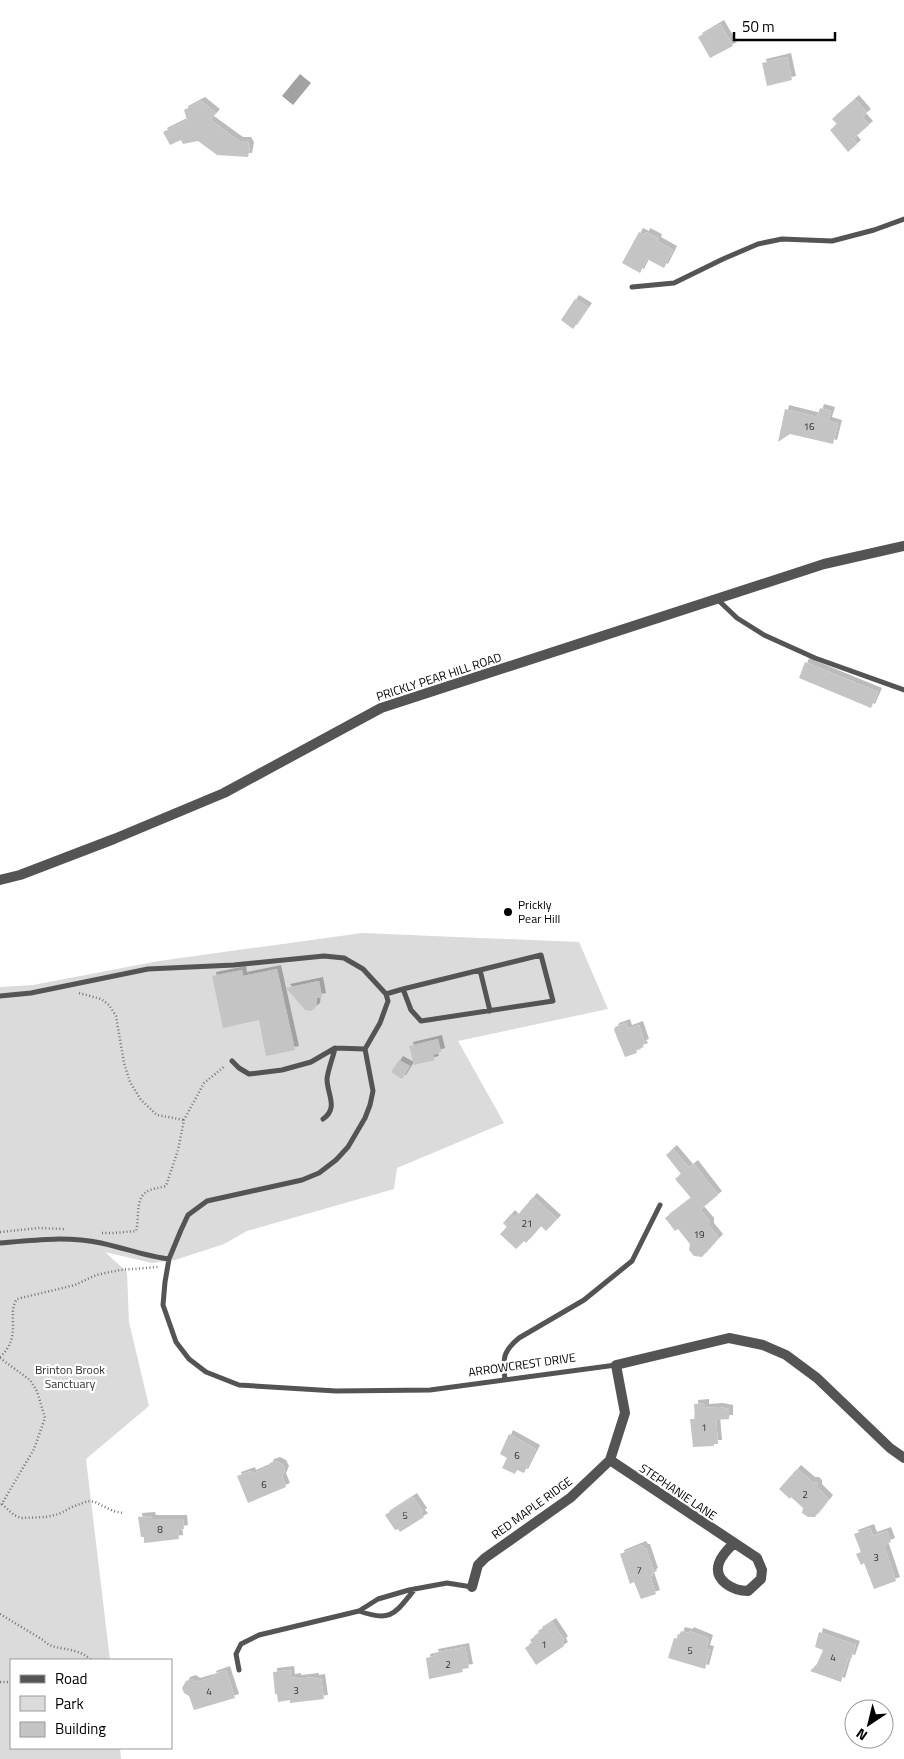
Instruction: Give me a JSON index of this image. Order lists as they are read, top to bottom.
{
  "streets": {
    "street": [
      "PRICKLY PEAR HILL ROAD",
      "ARROWCREST DRIVE",
      "STEPHANIE LANE",
      "RED MAPLE RIDGE"
    ]
  },
  "crossings": [
    ["ARROWCREST DRIVE", "RED MAPLE RIDGE"],
    ["STEPHANIE LANE", "RED MAPLE RIDGE"]
  ],
  "parks": ["Brinton Brook Sanctuary"],
  "places": ["Prickly Pear Hill"],
  "house_numbers": [
    "16",
    "21",
    "19",
    "1",
    "6",
    "6",
    "2",
    "5",
    "8",
    "3",
    "7",
    "1",
    "5",
    "4",
    "2",
    "3",
    "4"
  ],
  "legend": ["Road", "Park", "Building"],
  "scale_bar": "50 m",
  "north": "bottom left"
}
